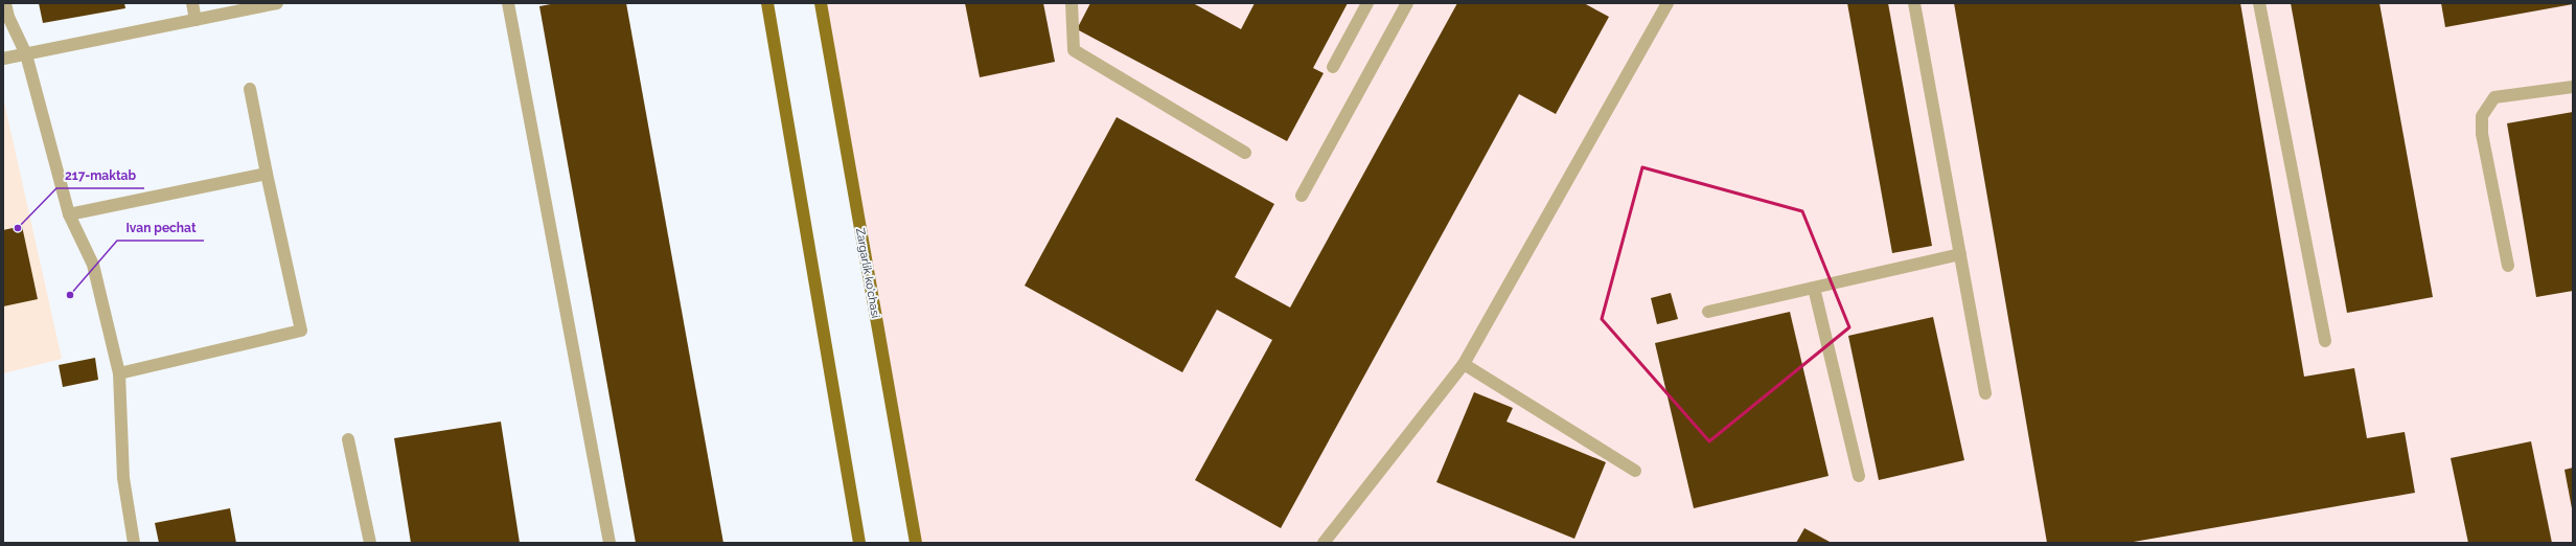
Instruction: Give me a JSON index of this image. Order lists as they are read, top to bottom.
{
  "streets": {
    "main road": ["Zargarlik ko'chasi"]
  },
  "places": ["217-maktab", "Ivan pechat"]
}
